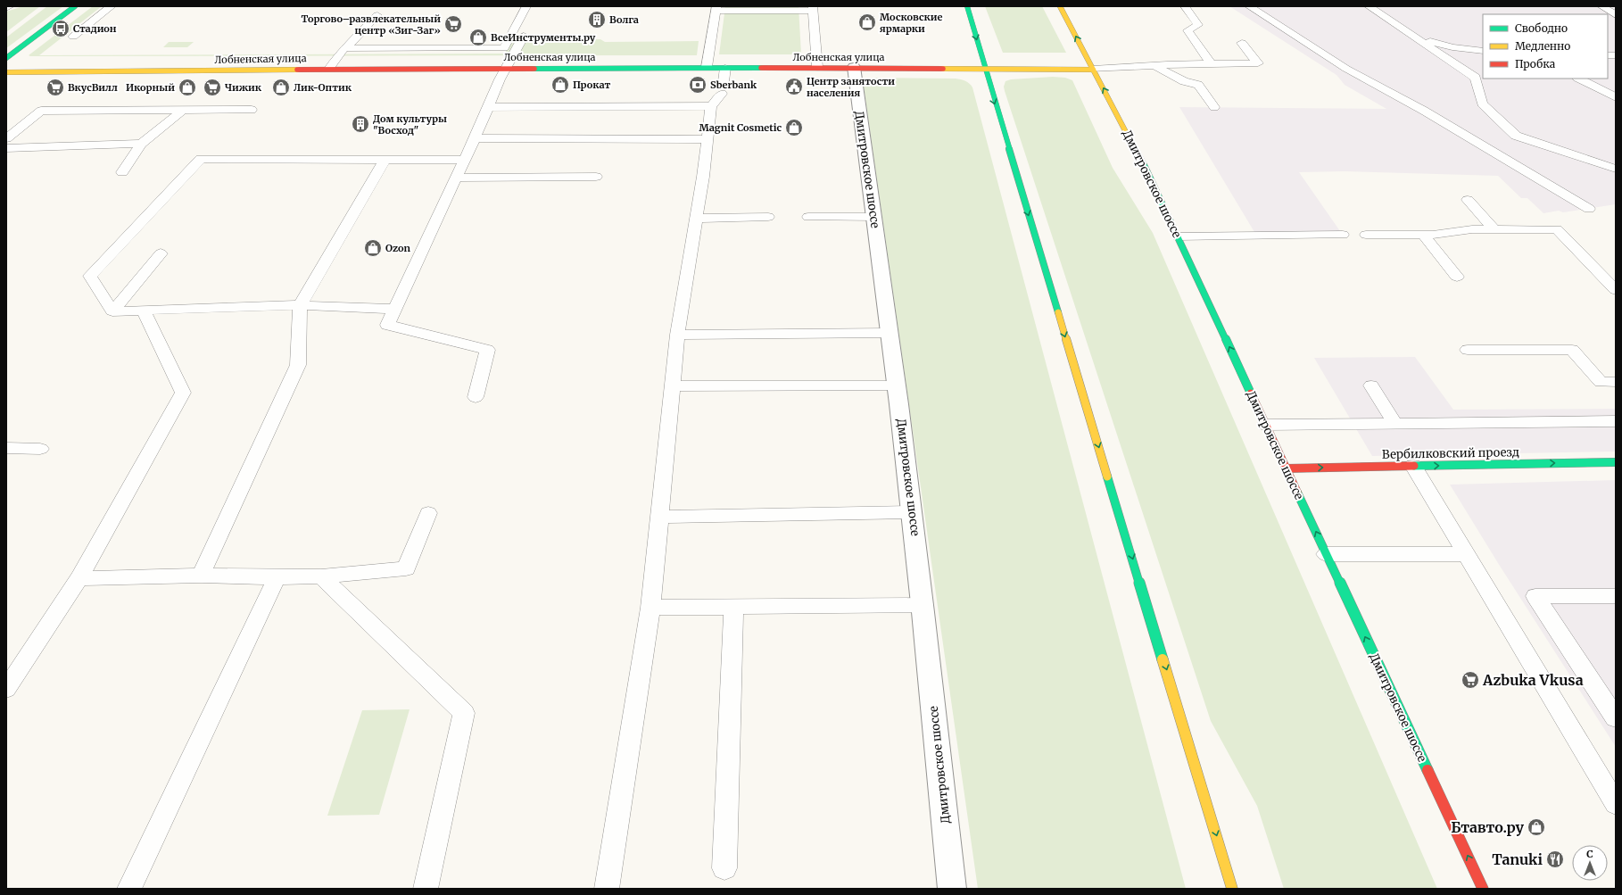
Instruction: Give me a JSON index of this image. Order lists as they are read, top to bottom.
{
  "streets": {
    "main road": ["Лобненская улица", "Дмитровское шоссе", "Вербилковский проезд"]
  },
  "crossings": [
    ["Лобненская улица", "Дмитровское шоссе"],
    ["Дмитровское шоссе", "Вербилковский проезд"]
  ],
  "one_way": ["Дмитровское шоссе", "Вербилковский проезд"],
  "places": {
    "building": ["Волга", "Дом культуры \"Восход\""],
    "shop": [
      "Московские ярмарки",
      "ВсеИнструменты.ру",
      "Прокат",
      "Икорный",
      "Лик-Оптик",
      "Magnit Cosmetic",
      "Ozon",
      "Бтавто.ру"
    ],
    "supermarket": [
      "Торгово–развлекательный центр «Зиг-Заг»",
      "ВкусВилл",
      "Чижик",
      "Azbuka Vkusa"
    ],
    "bus stop": ["Стадион"],
    "bank": ["Sberbank"],
    "public building": ["Центр занятости населения"],
    "restaurant": ["Tanuki"]
  },
  "legend": ["Свободно", "Медленно", "Пробка"],
  "north": "top"
}
